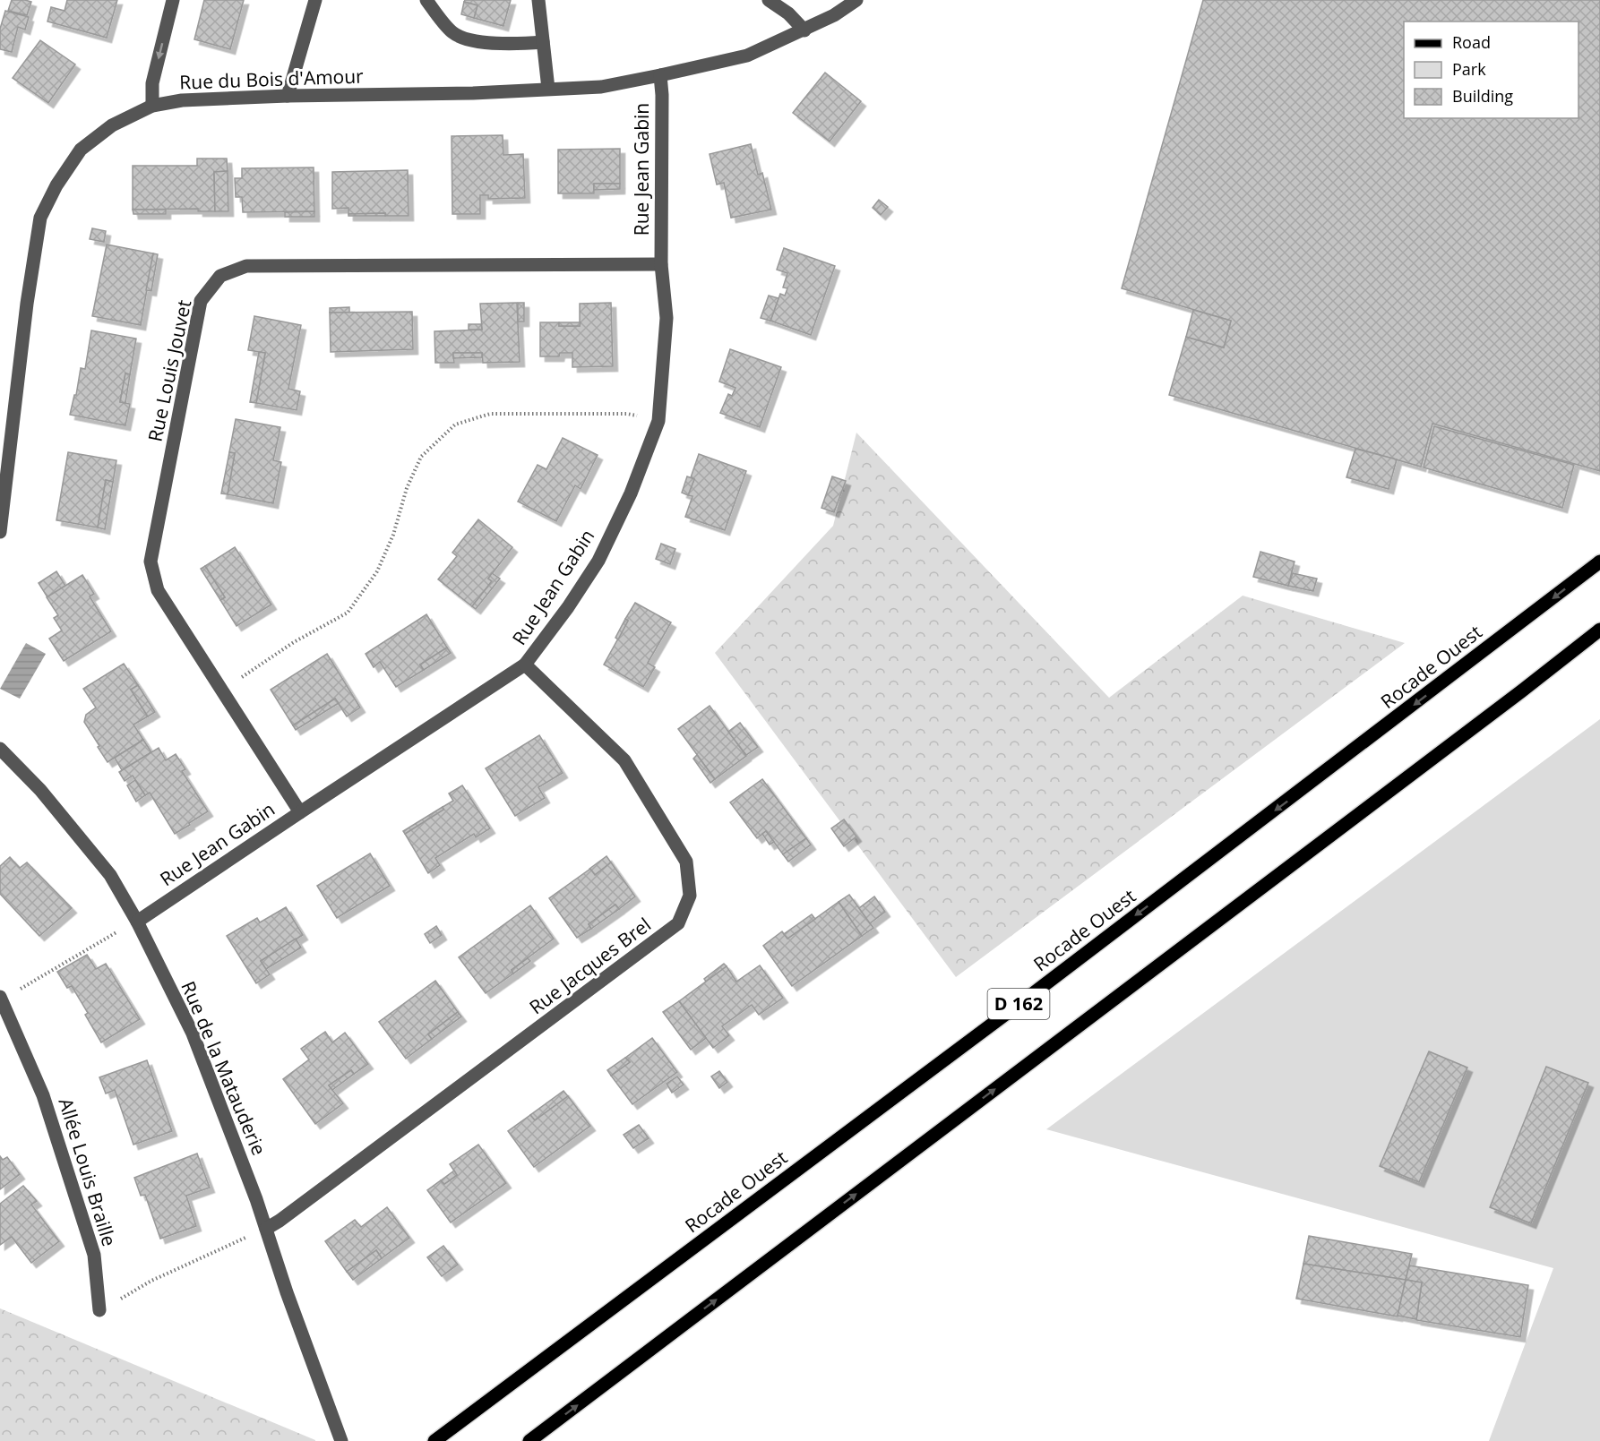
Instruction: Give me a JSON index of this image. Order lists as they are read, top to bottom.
{
  "streets": {
    "main road": ["Rocade Ouest", "D 162"],
    "street": [
      "Rue du Bois d'Amour",
      "Rue Jean Gabin",
      "Rue Louis Jouvet",
      "Rue Jacques Brel",
      "Rue de la Matauderie",
      "Allée Louis Braille"
    ]
  },
  "crossings": [
    ["Rue du Bois d'Amour", "Rue Jean Gabin"],
    ["Rue Jean Gabin", "Rue Louis Jouvet"],
    ["Rue Jean Gabin", "Rue Jacques Brel"],
    ["Rue Jean Gabin", "Rue de la Matauderie"],
    ["Rue Jacques Brel", "Rue de la Matauderie"]
  ],
  "legend": ["Road", "Park", "Building"]
}
